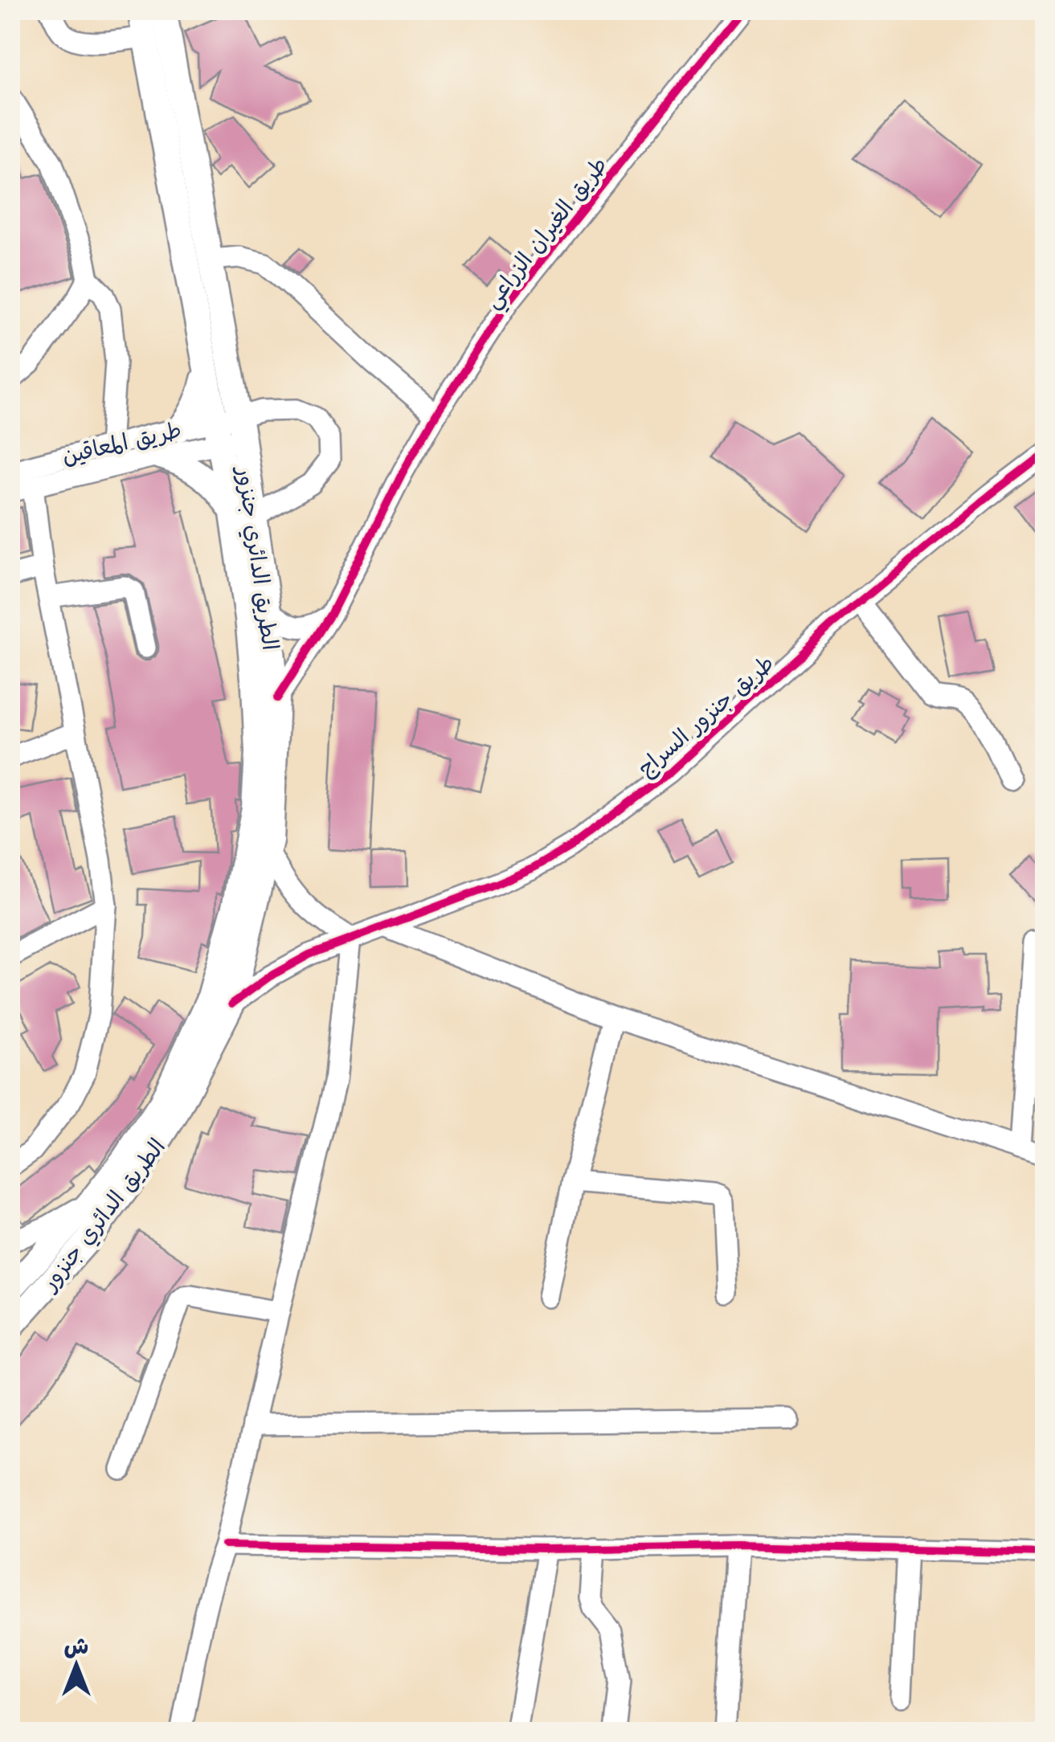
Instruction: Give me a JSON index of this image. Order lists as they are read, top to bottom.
{
  "streets": {
    "main road": ["الطريق الدائري جنزور"],
    "street": ["طريق الغيران الزراعي", "طريق المعاقين", "طريق جنزور السراج"]
  },
  "crossings": [
    ["طريق الغيران الزراعي", "الطريق الدائري جنزور"],
    ["طريق المعاقين", "الطريق الدائري جنزور"],
    ["الطريق الدائري جنزور", "طريق جنزور السراج"]
  ],
  "north": "top"
}
